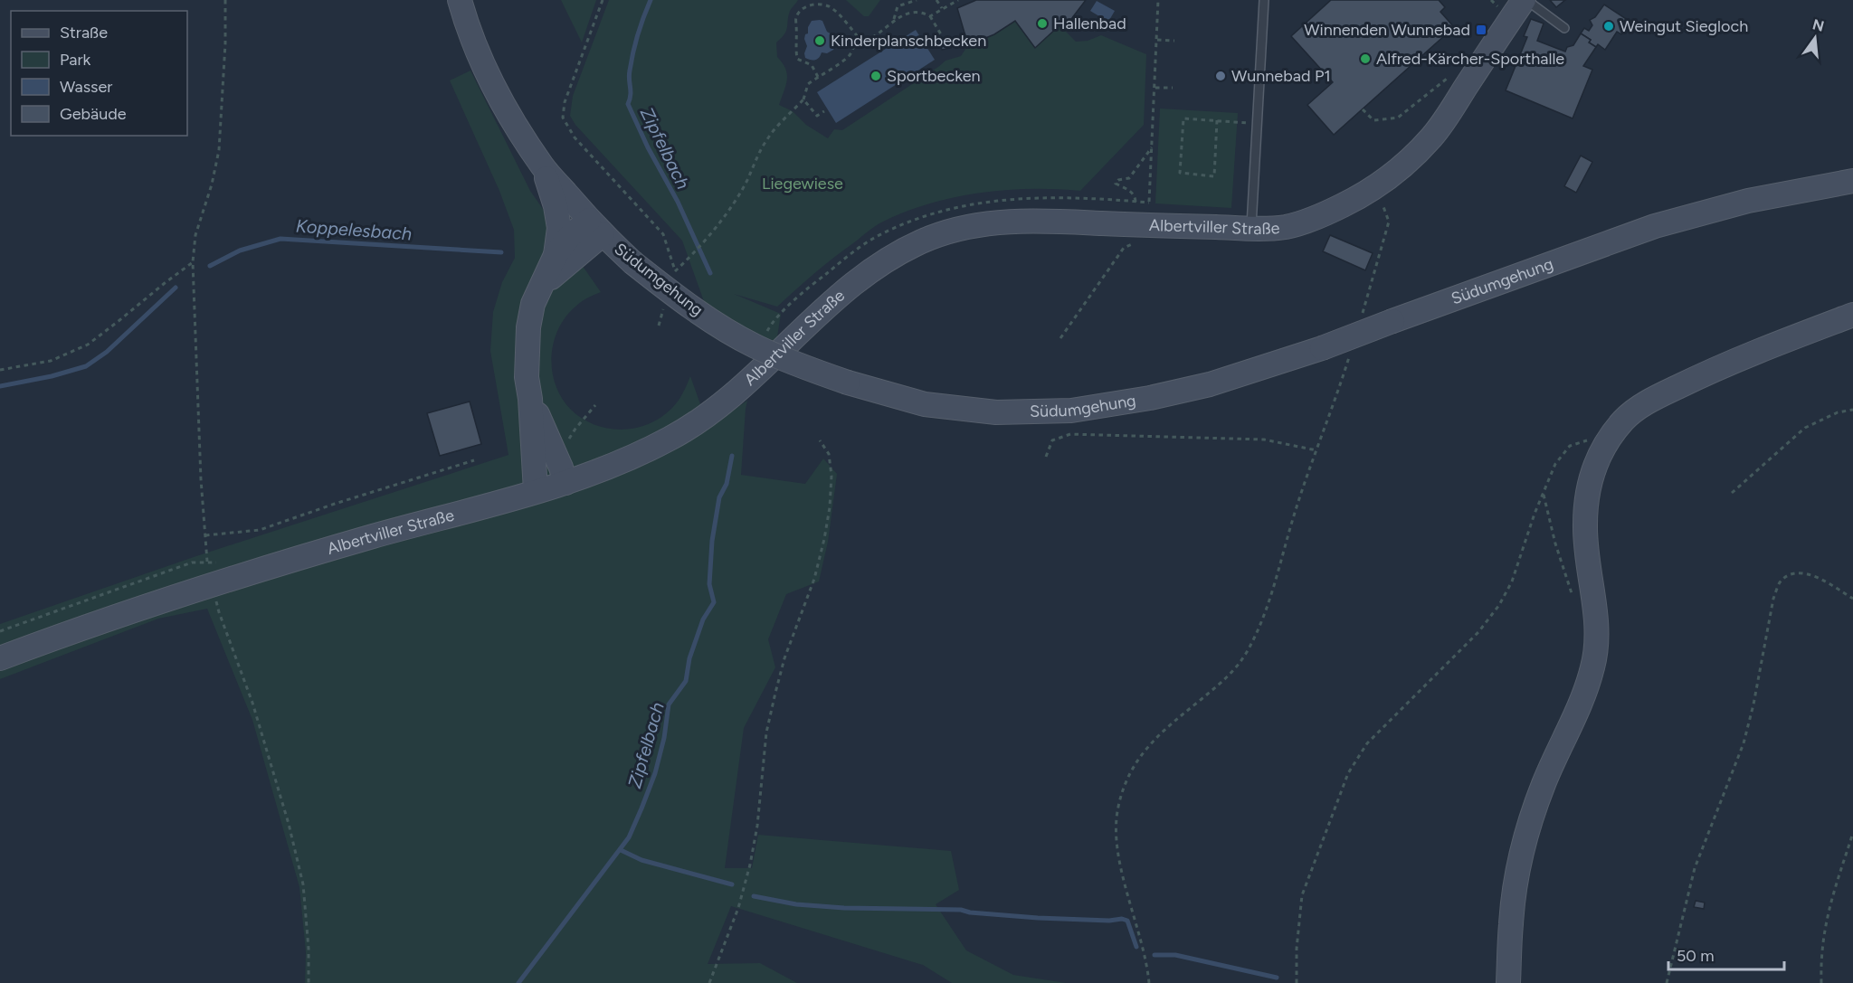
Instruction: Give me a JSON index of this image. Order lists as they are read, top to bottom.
{
  "streets": {
    "street": ["Albertviller Straße", "Südumgehung"]
  },
  "water": ["Zipfelbach", "Koppelesbach"],
  "parks": ["Liegewiese"],
  "places": {
    "other": [
      "Hallenbad",
      "Weingut Siegloch",
      "Kinderplanschbecken",
      "Alfred-Kärcher-Sporthalle",
      "Sportbecken",
      "Wunnebad P1"
    ],
    "transit": ["Winnenden Wunnebad"]
  },
  "legend": [
    "Straße",
    "Park",
    "Wasser",
    "Gebäude"
  ],
  "scale_bar": "50 m",
  "north": "top"
}
